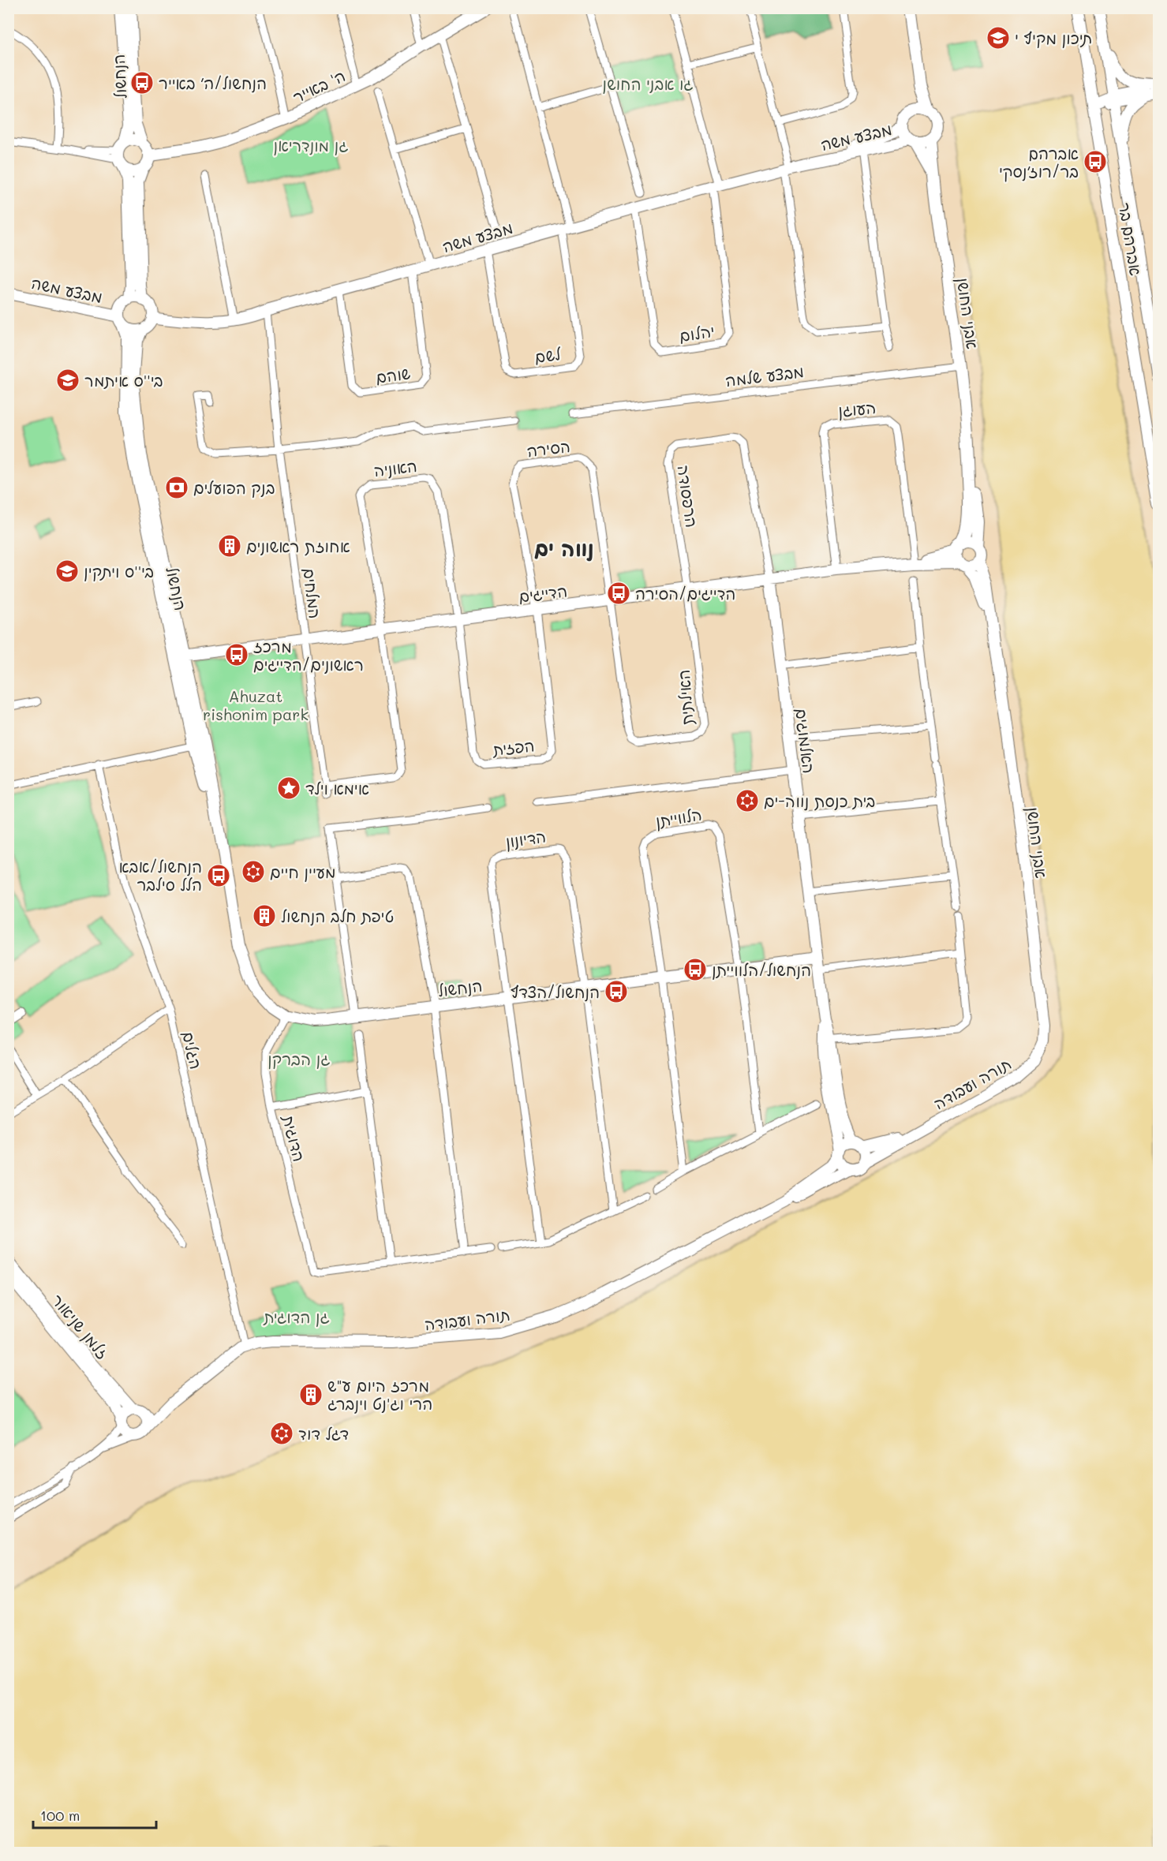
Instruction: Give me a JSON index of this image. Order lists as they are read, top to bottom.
{
  "streets": {
    "street": [
      "הנחשול",
      "ה' באייר",
      "מבצע משה",
      "אברהם בר",
      "אבני החושן",
      "יהלום",
      "לשם",
      "שוהם",
      "מבצע שלמה",
      "העוגן",
      "הסירה",
      "האוניה",
      "הרפסודה",
      "המלחים",
      "הדייגים",
      "האילתית",
      "האלמוגים",
      "הפזית",
      "הלווייתן",
      "הדיונון",
      "הגלים",
      "תורה ועבודה",
      "הדוגית",
      "זלמן שניאור"
    ]
  },
  "crossings": [
    ["הנחשול", "ה' באייר"],
    ["הנחשול", "מבצע משה"],
    ["הנחשול", "הדייגים"],
    ["הנחשול", "האלמוגים"],
    ["הנחשול", "הלווייתן"],
    ["הנחשול", "הדיונון"],
    ["הנחשול", "הדוגית"],
    ["מבצע משה", "אבני החושן"],
    ["מבצע משה", "יהלום"],
    ["מבצע משה", "לשם"],
    ["מבצע משה", "שוהם"],
    ["מבצע משה", "המלחים"],
    ["אבני החושן", "מבצע שלמה"],
    ["אבני החושן", "הדייגים"],
    ["אבני החושן", "תורה ועבודה"],
    ["העוגן", "הדייגים"],
    ["הסירה", "הדייגים"],
    ["הסירה", "האילתית"],
    ["הסירה", "הפזית"],
    ["האוניה", "הדייגים"],
    ["האוניה", "הפזית"],
    ["הרפסודה", "הדייגים"],
    ["הרפסודה", "האילתית"],
    ["הרפסודה", "האלמוגים"],
    ["המלחים", "הדייגים"],
    ["הדייגים", "האילתית"],
    ["הדייגים", "האלמוגים"],
    ["הדייגים", "הפזית"],
    ["האלמוגים", "תורה ועבודה"],
    ["הגלים", "תורה ועבודה"],
    ["תורה ועבודה", "זלמן שניאור"]
  ],
  "districts": ["נווה ים"],
  "parks": [
    "גו אבני החושן",
    "גן מונדריאן",
    "Ahuzat rishonim park",
    "גן הברקן",
    "גן הדוגית"
  ],
  "places": {
    "school or university": ["תיכון מקיף י", "בי''ס איתמר", "בי''ס ויתקין"],
    "bus stop": [
      "הנחשול/ה׳ באייר",
      "אברהם בר/רוז׳נסקי",
      "הדייגים/הסירה",
      "מרכז ראשונים/הדייגים",
      "הנחשול/אבא הלל סילבר",
      "הנחשול/הלווייתן",
      "הנחשול/הצדף"
    ],
    "bank": ["בנק הפועלים"],
    "building": ["אחוזת ראשונים", "טיפת חלב הנחשול", "מרכז היום ע\"ש הרי וג'נט וינברג"],
    "place": ["אימא וילד"],
    "synagogue": ["בית כנסת נווה-ים", "מעיין חיים", "דגל דוד"]
  },
  "scale_bar": "100 m"
}
